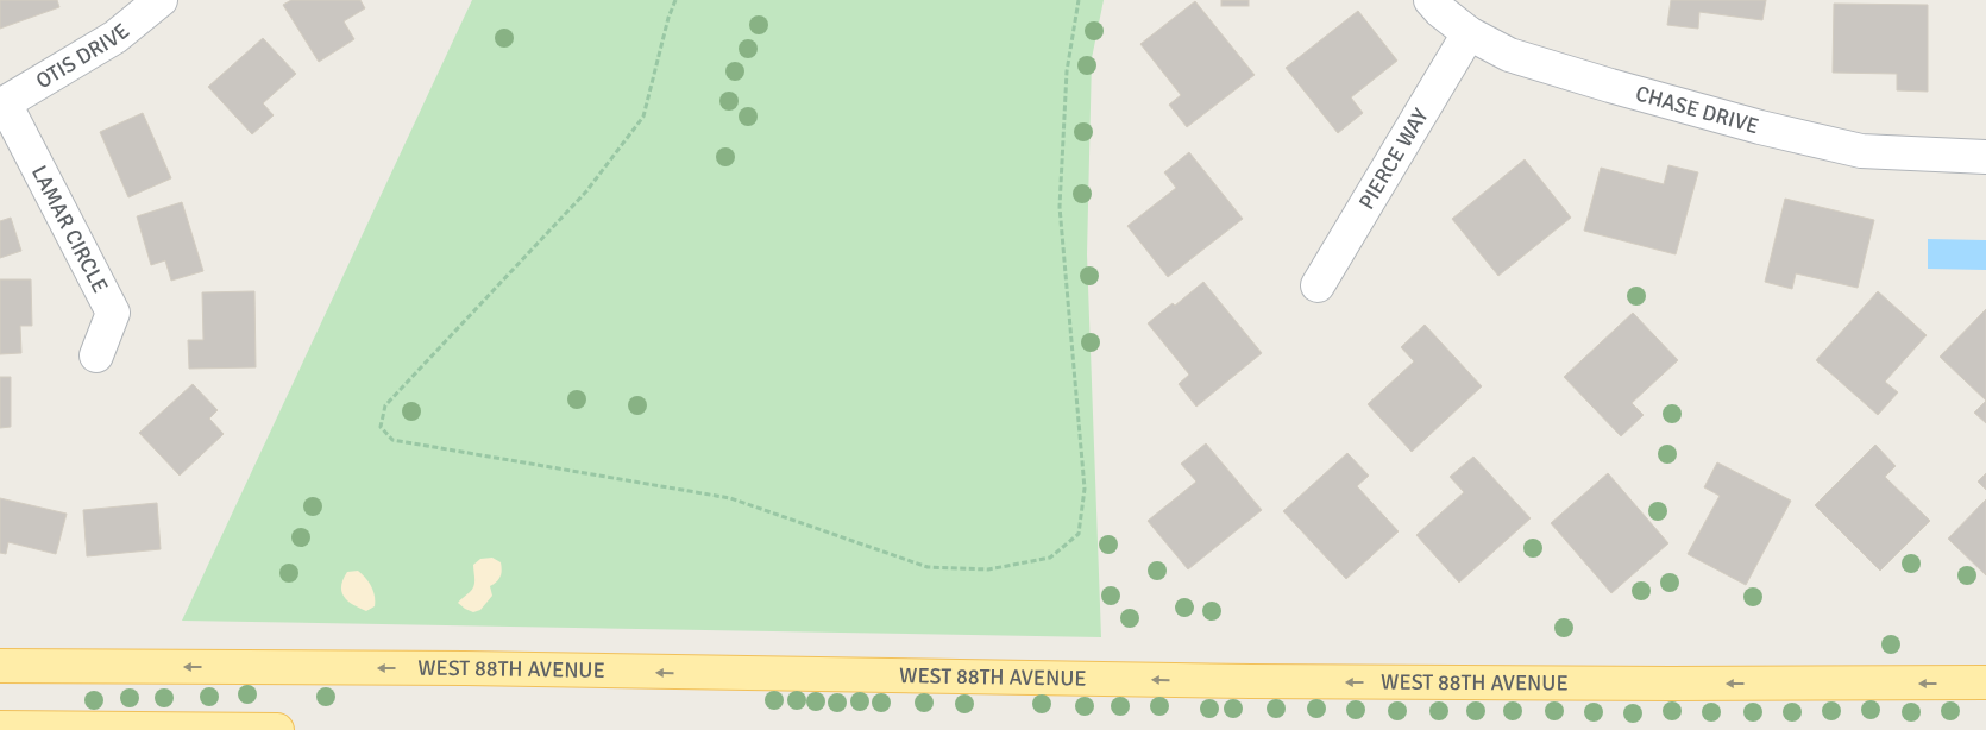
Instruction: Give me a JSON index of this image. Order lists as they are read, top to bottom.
{
  "streets": {
    "main road": ["WEST 88TH AVENUE"],
    "street": [
      "OTIS DRIVE",
      "CHASE DRIVE",
      "PIERCE WAY",
      "LAMAR CIRCLE"
    ]
  },
  "crossings": [
    ["OTIS DRIVE", "LAMAR CIRCLE"],
    ["CHASE DRIVE", "PIERCE WAY"]
  ],
  "one_way": ["WEST 88TH AVENUE"]
}
